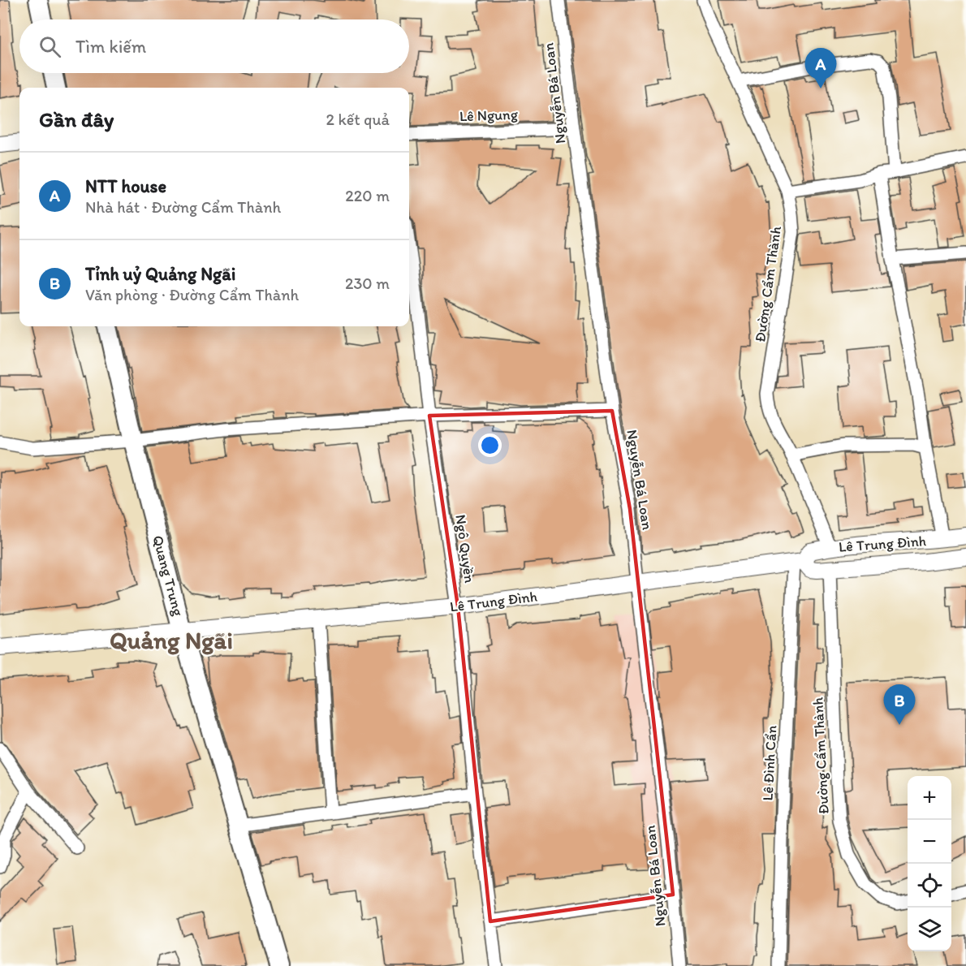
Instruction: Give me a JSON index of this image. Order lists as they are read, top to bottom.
{
  "streets": {
    "main road": ["Lê Trung Đình", "Quang Trung"],
    "street": [
      "Nguyễn Bá Loan",
      "Lê Ngung",
      "Đường Cẩm Thành",
      "Ngô Quyền",
      "Lê Đình Cẩn"
    ]
  },
  "crossings": [
    ["Nguyễn Bá Loan", "Lê Ngung"],
    ["Nguyễn Bá Loan", "Lê Trung Đình"],
    ["Đường Cẩm Thành", "Lê Trung Đình"],
    ["Lê Trung Đình", "Ngô Quyền"],
    ["Lê Trung Đình", "Quang Trung"],
    ["Lê Trung Đình", "Lê Đình Cẩn"]
  ],
  "districts": ["Quảng Ngãi"],
  "page": {
    "search": "Tìm kiếm",
    "pins": ["A", "B"],
    "heading": ["Gần đây", "2 kết quả"],
    "list": [
      {
        "mark": "A",
        "name": "NTT house",
        "note": "Nhà hát · Đường Cẩm Thành",
        "value": "220 m"
      },
      {
        "mark": "B",
        "name": "Tỉnh uỷ Quảng Ngãi",
        "note": "Văn phòng · Đường Cẩm Thành",
        "value": "230 m"
      }
    ],
    "map_buttons": ["+", "−"]
  }
}
